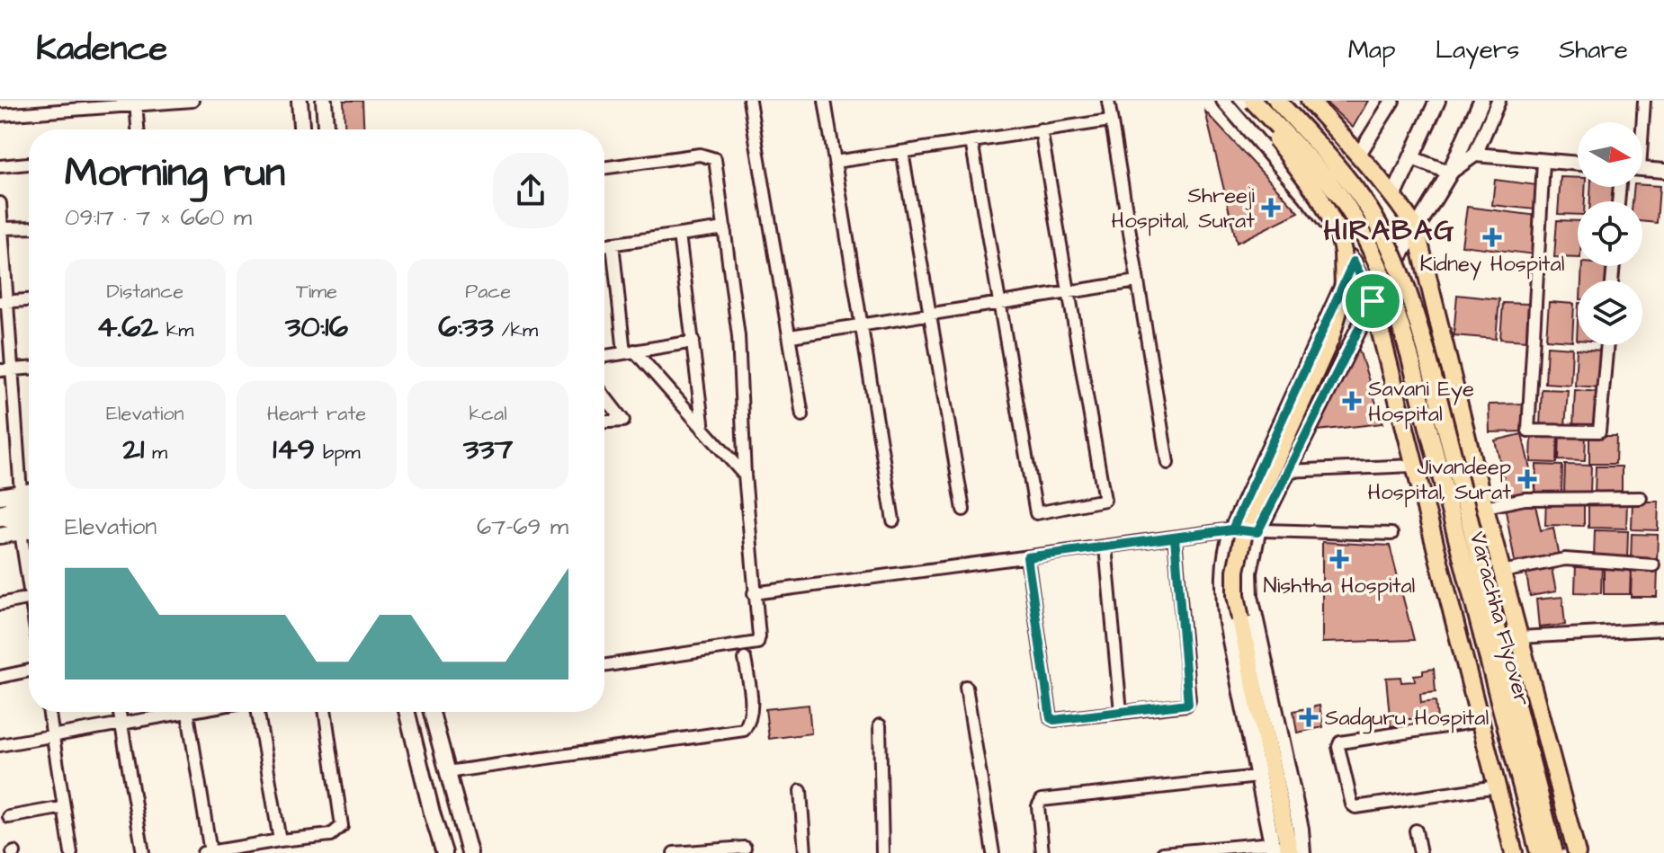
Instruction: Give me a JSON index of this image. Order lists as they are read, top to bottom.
{
  "streets": {
    "main road": ["Varachha Flyover"]
  },
  "districts": ["HIRABAG"],
  "places": {
    "health": [
      "Shreeji Hospital, Surat",
      "Kidney Hospital",
      "Savani Eye Hospital",
      "Jivandeep Hospital, Surat",
      "Nishtha Hospital",
      "Sadguru Hospital"
    ]
  },
  "north": "right",
  "page": {
    "header": "Kadence",
    "nav": ["Map", "Layers", "Share"],
    "heading": ["Morning run", "09:17 · 7 × 660 m"],
    "stats": [
      ["Distance", "4.62 km"],
      ["Time", "30:16"],
      ["Pace", "6:33 /km"],
      ["Elevation", "21 m"],
      ["Heart rate", "149 bpm"],
      ["kcal", "337"]
    ],
    "chart": ["Elevation", "67–69 m"]
  }
}
